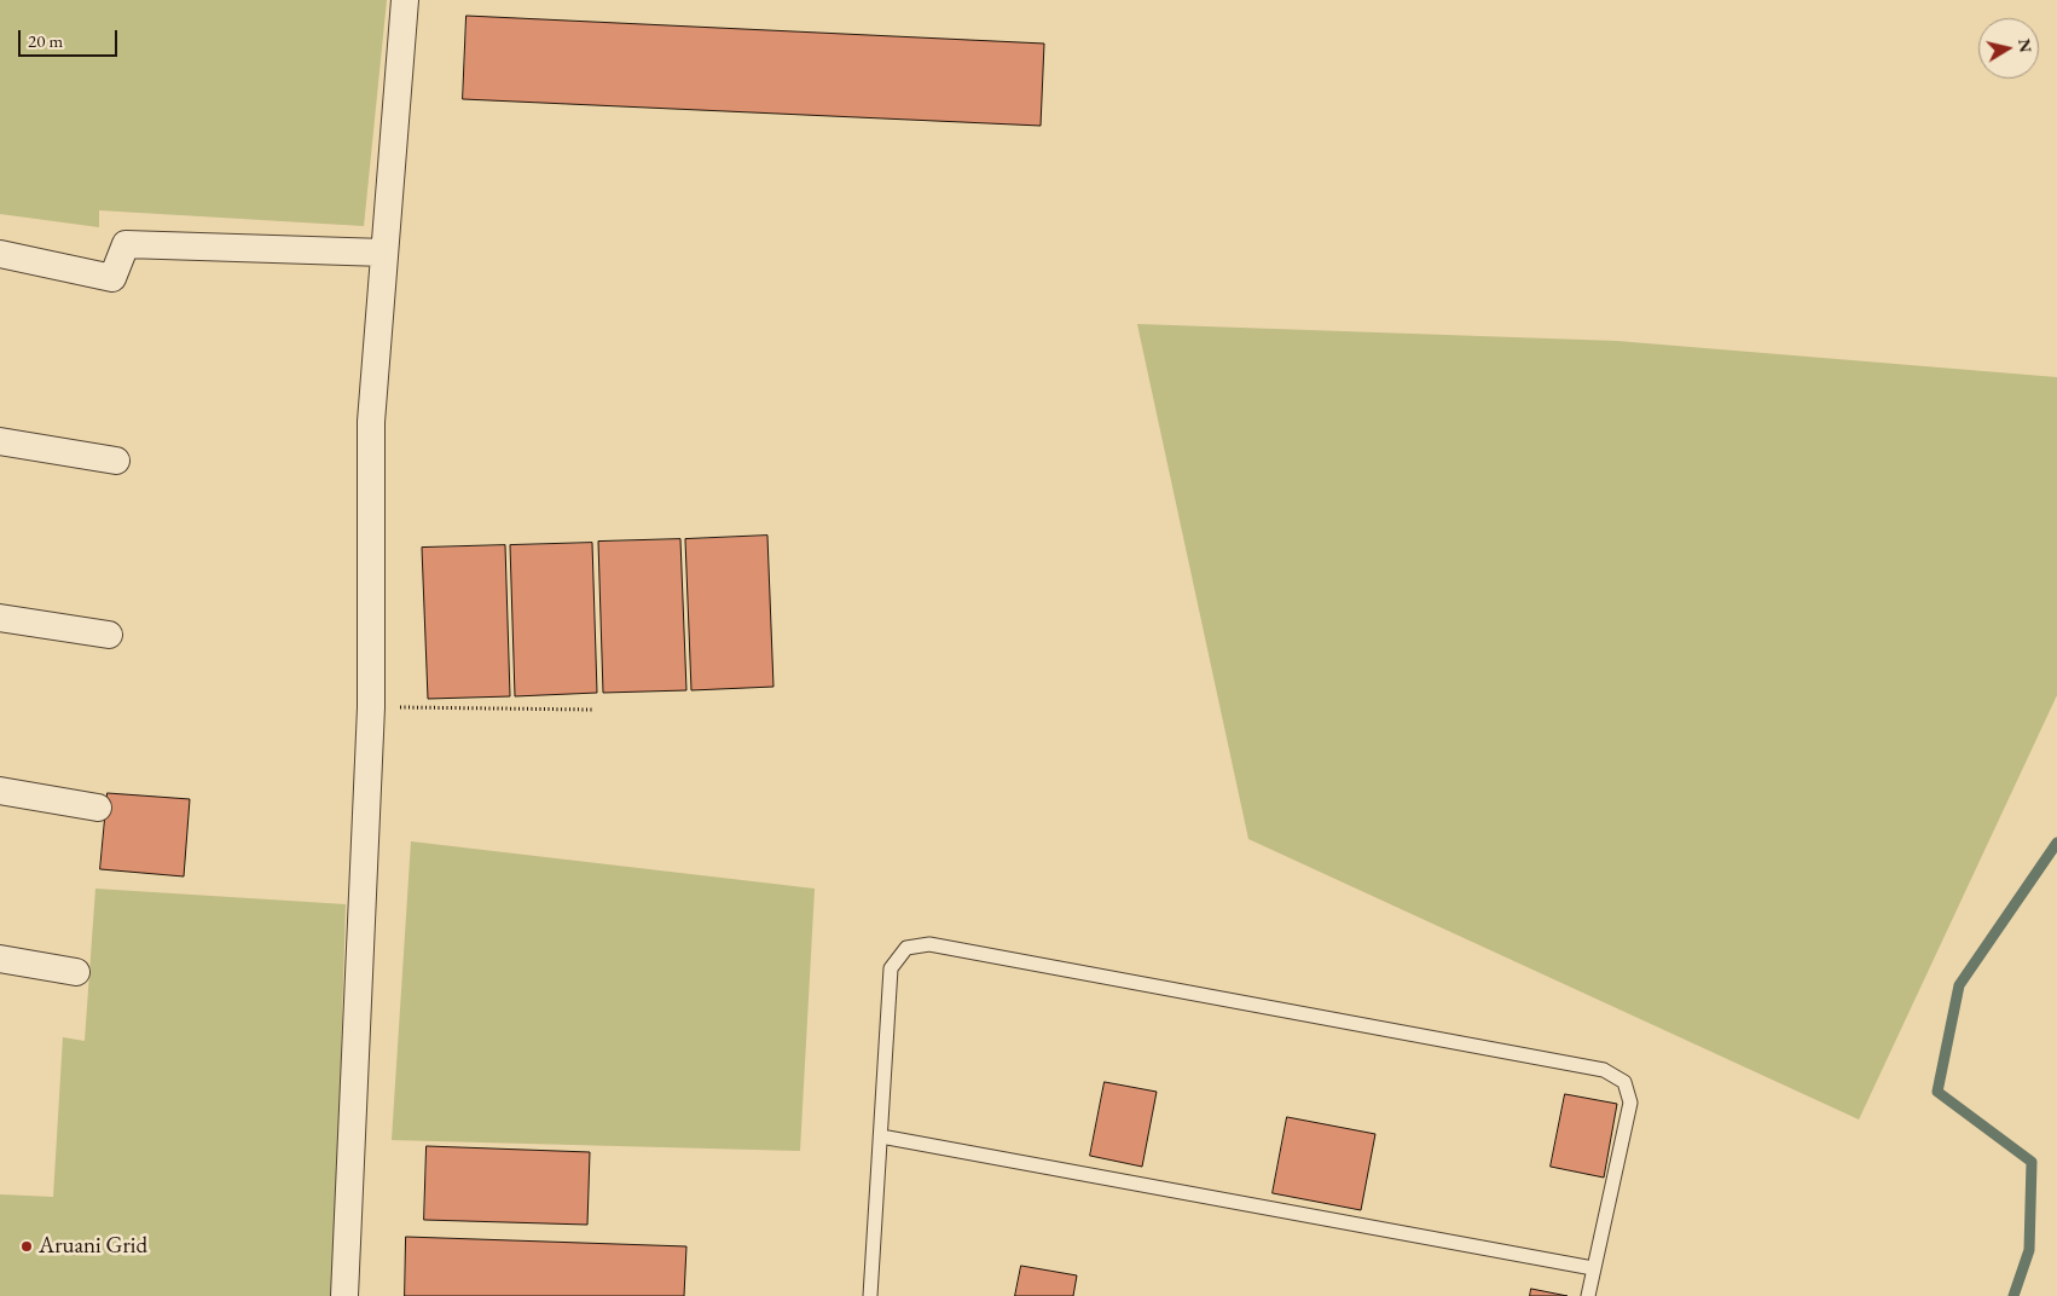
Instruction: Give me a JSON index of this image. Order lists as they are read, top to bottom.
{
  "places": ["Aruani Grid"],
  "scale_bar": "20 m",
  "north": "right"
}
